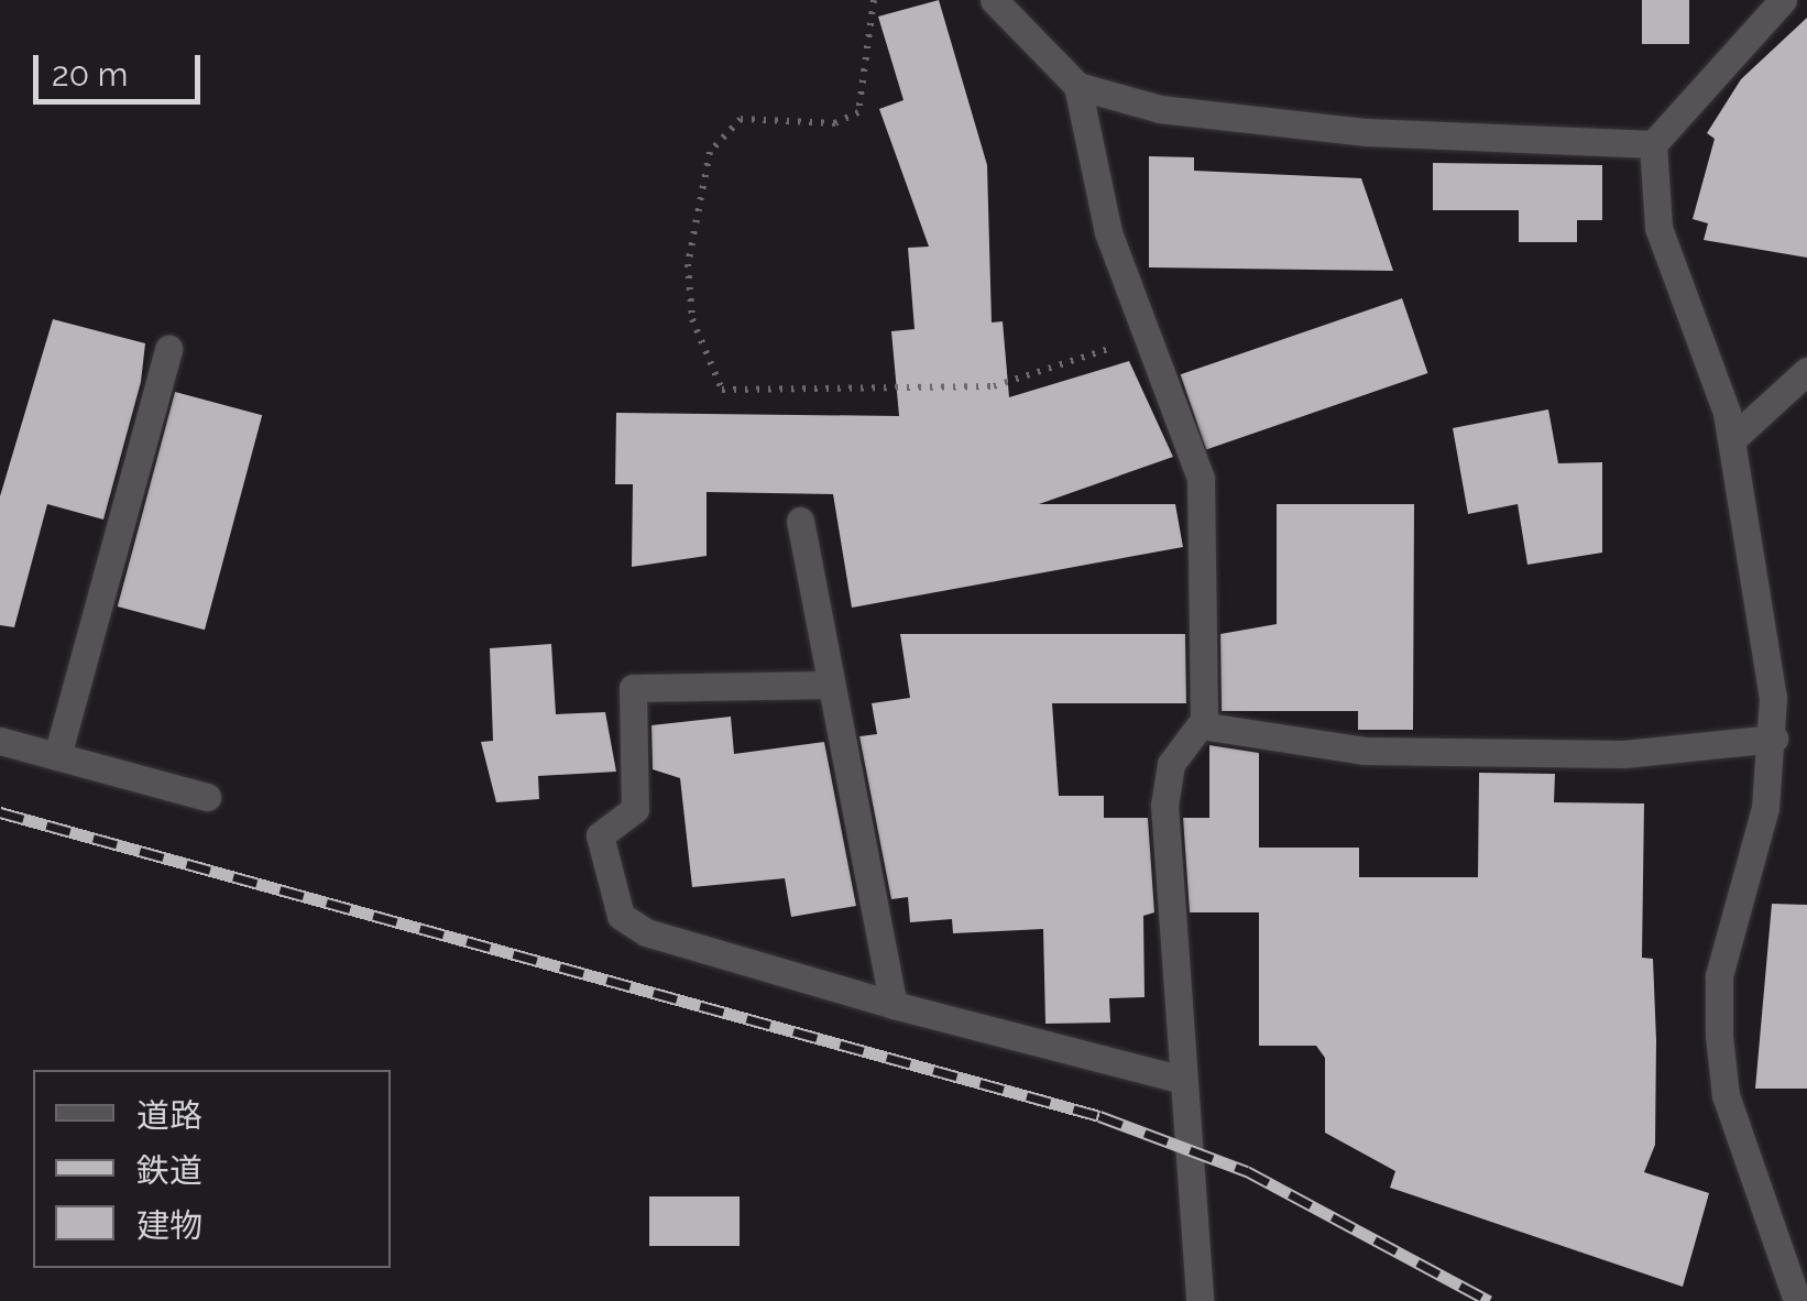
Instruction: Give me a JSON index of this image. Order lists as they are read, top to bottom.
{
  "legend": ["道路", "鉄道", "建物"],
  "scale_bar": "20 m"
}
